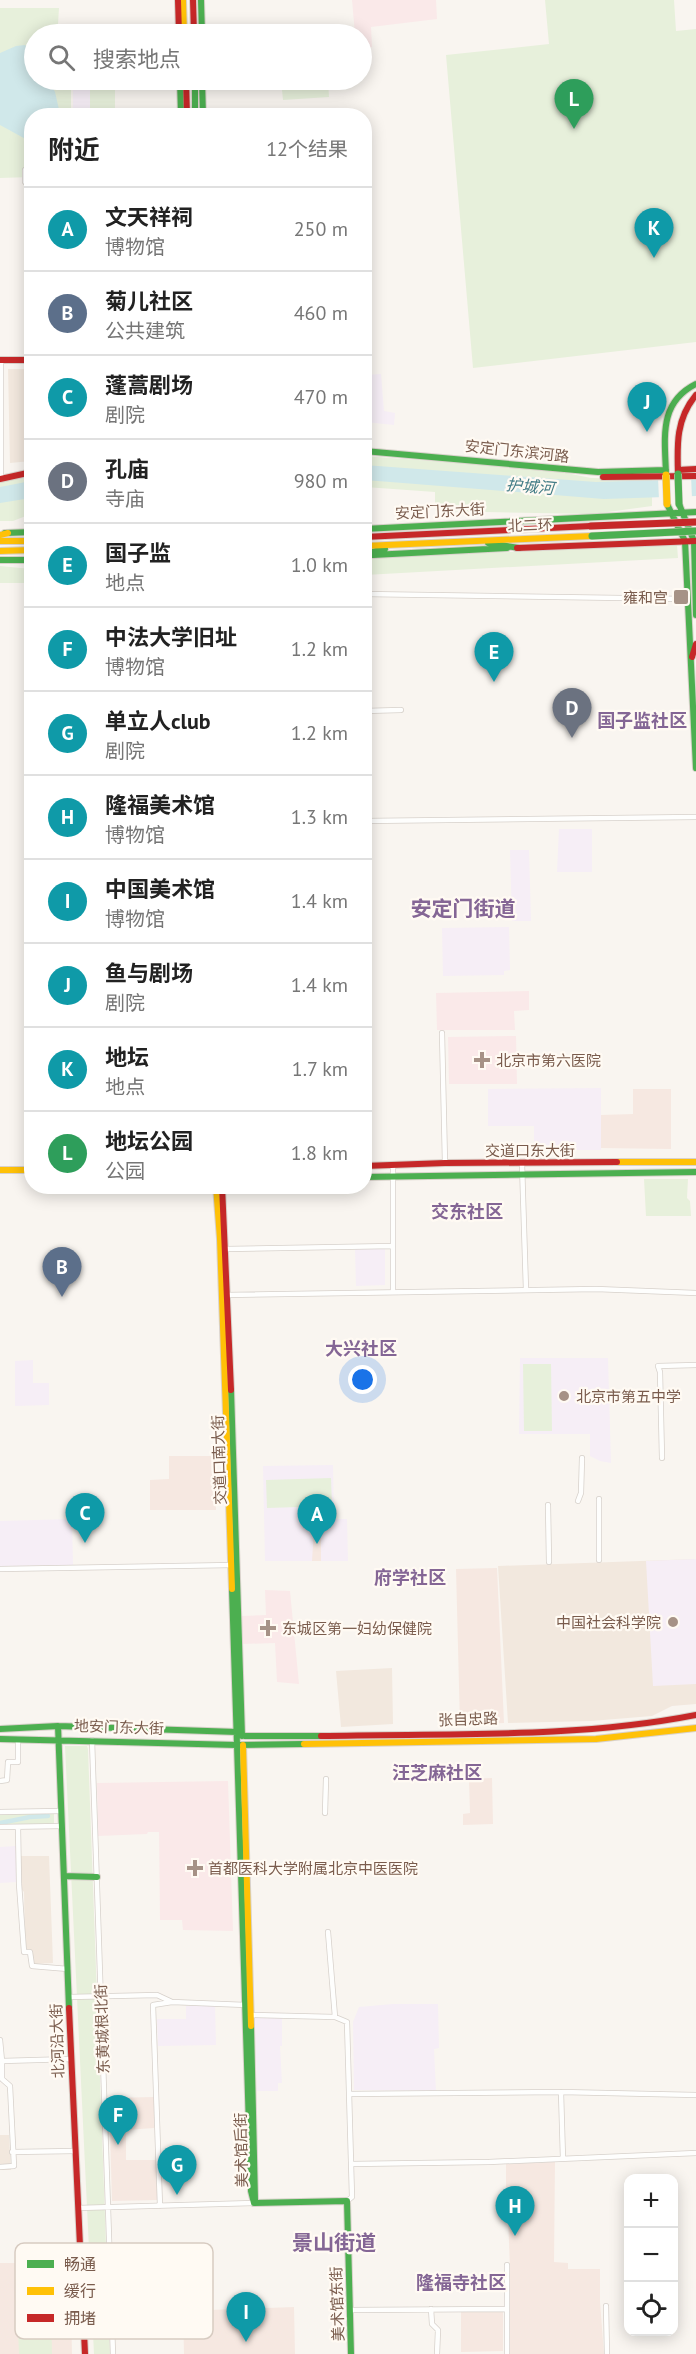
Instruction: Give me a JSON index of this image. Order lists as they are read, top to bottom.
{
  "streets": {
    "main road": [
      "安定门东滨河路",
      "安定门东大街",
      "北二环",
      "交道口东大街",
      "交道口南大街",
      "张自忠路",
      "地安门东大街",
      "北河沿大街",
      "美术馆后街",
      "美术馆东街"
    ],
    "street": ["东黄城根北街"]
  },
  "crossings": [
    ["交道口南大街", "张自忠路"],
    ["交道口南大街", "地安门东大街"],
    ["交道口南大街", "美术馆后街"],
    ["张自忠路", "地安门东大街"],
    ["张自忠路", "美术馆后街"],
    ["地安门东大街", "东黄城根北街"],
    ["地安门东大街", "北河沿大街"],
    ["地安门东大街", "美术馆后街"]
  ],
  "districts": [
    "国子监社区",
    "安定门街道",
    "交东社区",
    "大兴社区",
    "府学社区",
    "汪芝麻社区",
    "景山街道",
    "隆福寺社区"
  ],
  "water": ["护城河"],
  "places": {
    "transit": ["雍和宫"],
    "health": ["北京市第六医院", "东城区第一妇幼保健院", "首都医科大学附属北京中医医院"],
    "other": ["北京市第五中学", "中国社会科学院"]
  },
  "legend": ["畅通", "缓行", "拥堵"],
  "page": {
    "search": "搜索地点",
    "pins": [
      "L",
      "K",
      "J",
      "E",
      "D",
      "B",
      "C",
      "A",
      "F",
      "G",
      "H",
      "I"
    ],
    "heading": ["附近", "12个结果"],
    "list": [
      {
        "mark": "A",
        "name": "文天祥祠",
        "note": "博物馆",
        "value": "250 m"
      },
      {
        "mark": "B",
        "name": "菊儿社区",
        "note": "公共建筑",
        "value": "460 m"
      },
      {
        "mark": "C",
        "name": "蓬蒿剧场",
        "note": "剧院",
        "value": "470 m"
      },
      {
        "mark": "D",
        "name": "孔庙",
        "note": "寺庙",
        "value": "980 m"
      },
      {
        "mark": "E",
        "name": "国子监",
        "note": "地点",
        "value": "1.0 km"
      },
      {
        "mark": "F",
        "name": "中法大学旧址",
        "note": "博物馆",
        "value": "1.2 km"
      },
      {
        "mark": "G",
        "name": "单立人club",
        "note": "剧院",
        "value": "1.2 km"
      },
      {
        "mark": "H",
        "name": "隆福美术馆",
        "note": "博物馆",
        "value": "1.3 km"
      },
      {
        "mark": "I",
        "name": "中国美术馆",
        "note": "博物馆",
        "value": "1.4 km"
      },
      {
        "mark": "J",
        "name": "鱼与剧场",
        "note": "剧院",
        "value": "1.4 km"
      },
      {
        "mark": "K",
        "name": "地坛",
        "note": "地点",
        "value": "1.7 km"
      },
      {
        "mark": "L",
        "name": "地坛公园",
        "note": "公园",
        "value": "1.8 km"
      }
    ],
    "map_buttons": ["+", "−"]
  }
}
